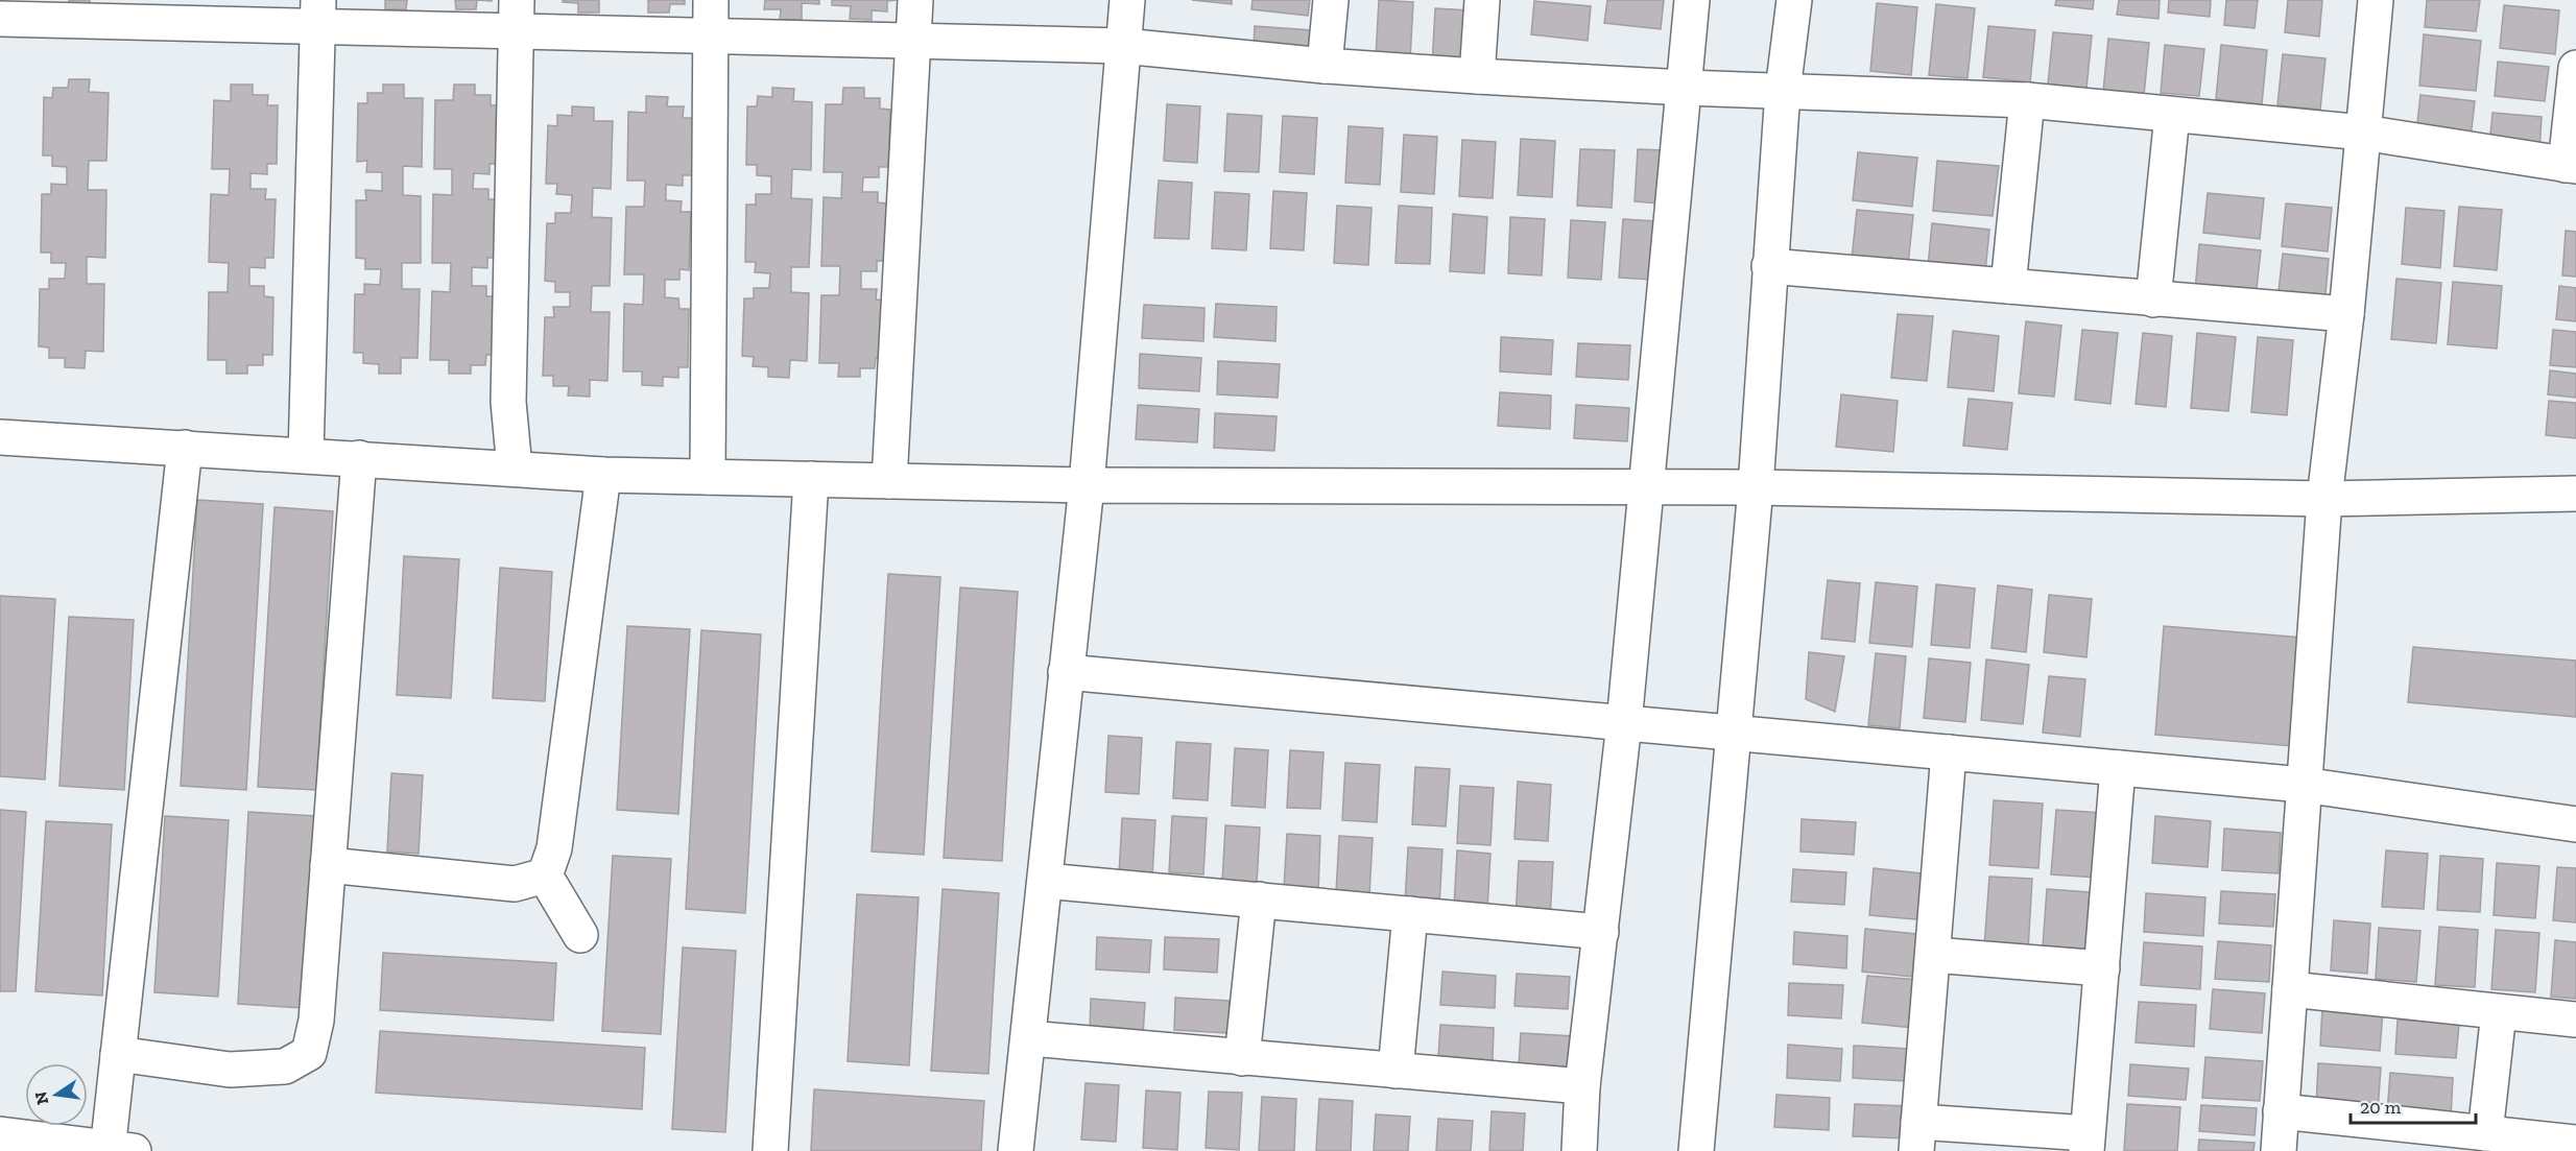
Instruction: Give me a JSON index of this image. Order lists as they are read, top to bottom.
{
  "scale_bar": "20 m",
  "north": "left"
}
